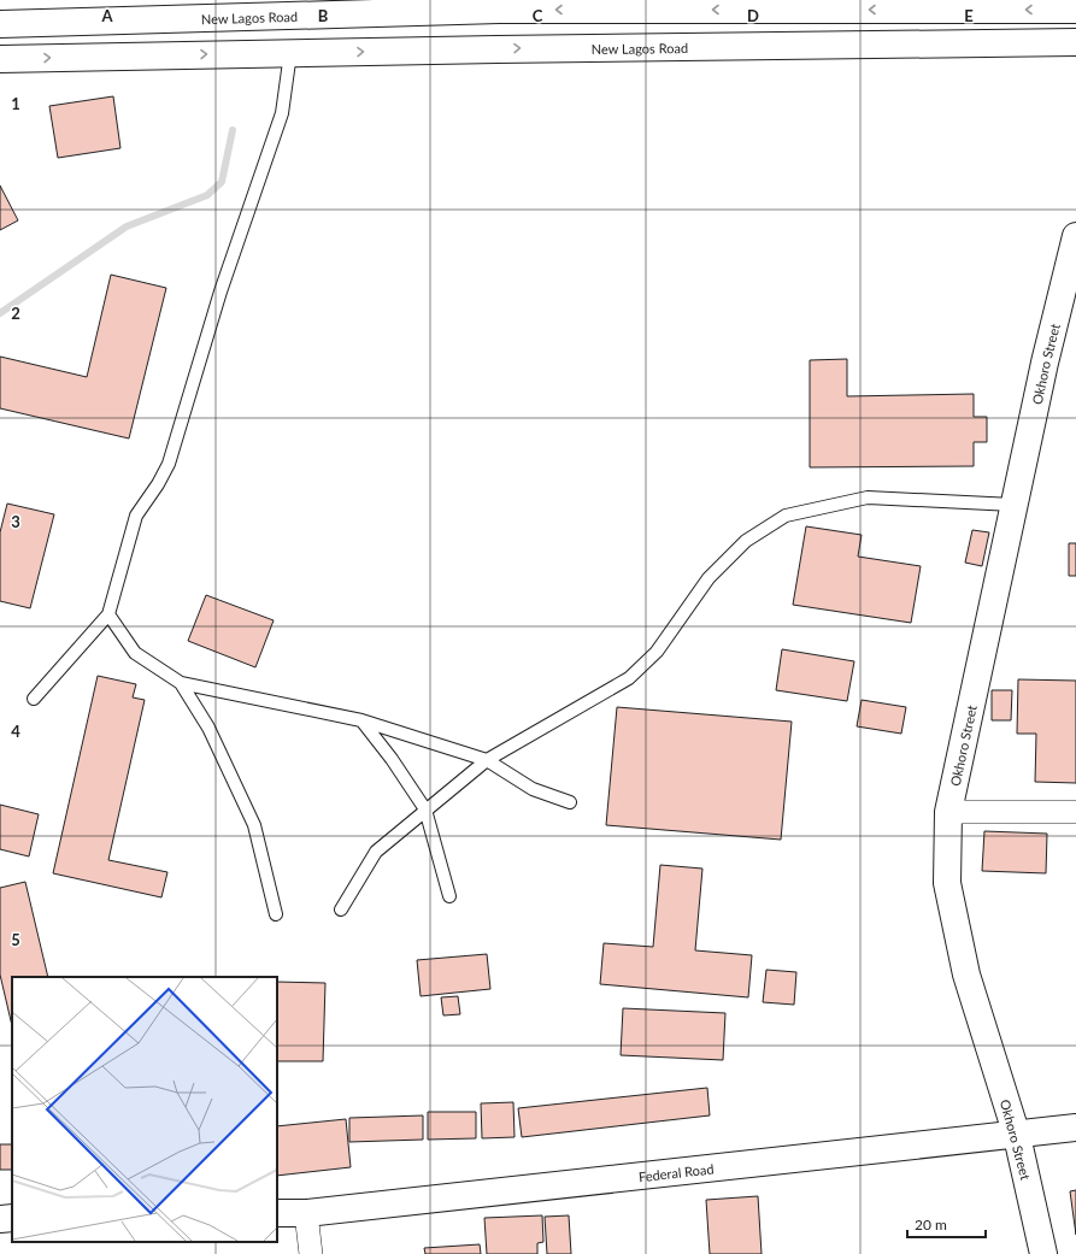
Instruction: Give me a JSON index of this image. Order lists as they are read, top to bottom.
{
  "streets": {
    "main road": ["New Lagos Road", "Okhoro Street", "Federal Road"]
  },
  "crossings": [
    ["Okhoro Street", "Federal Road"]
  ],
  "scale_bar": "20 m",
  "grid": {
    "columns": [
      "A",
      "B",
      "C",
      "D",
      "E"
    ],
    "rows": [
      "1",
      "2",
      "3",
      "4",
      "5"
    ]
  }
}
